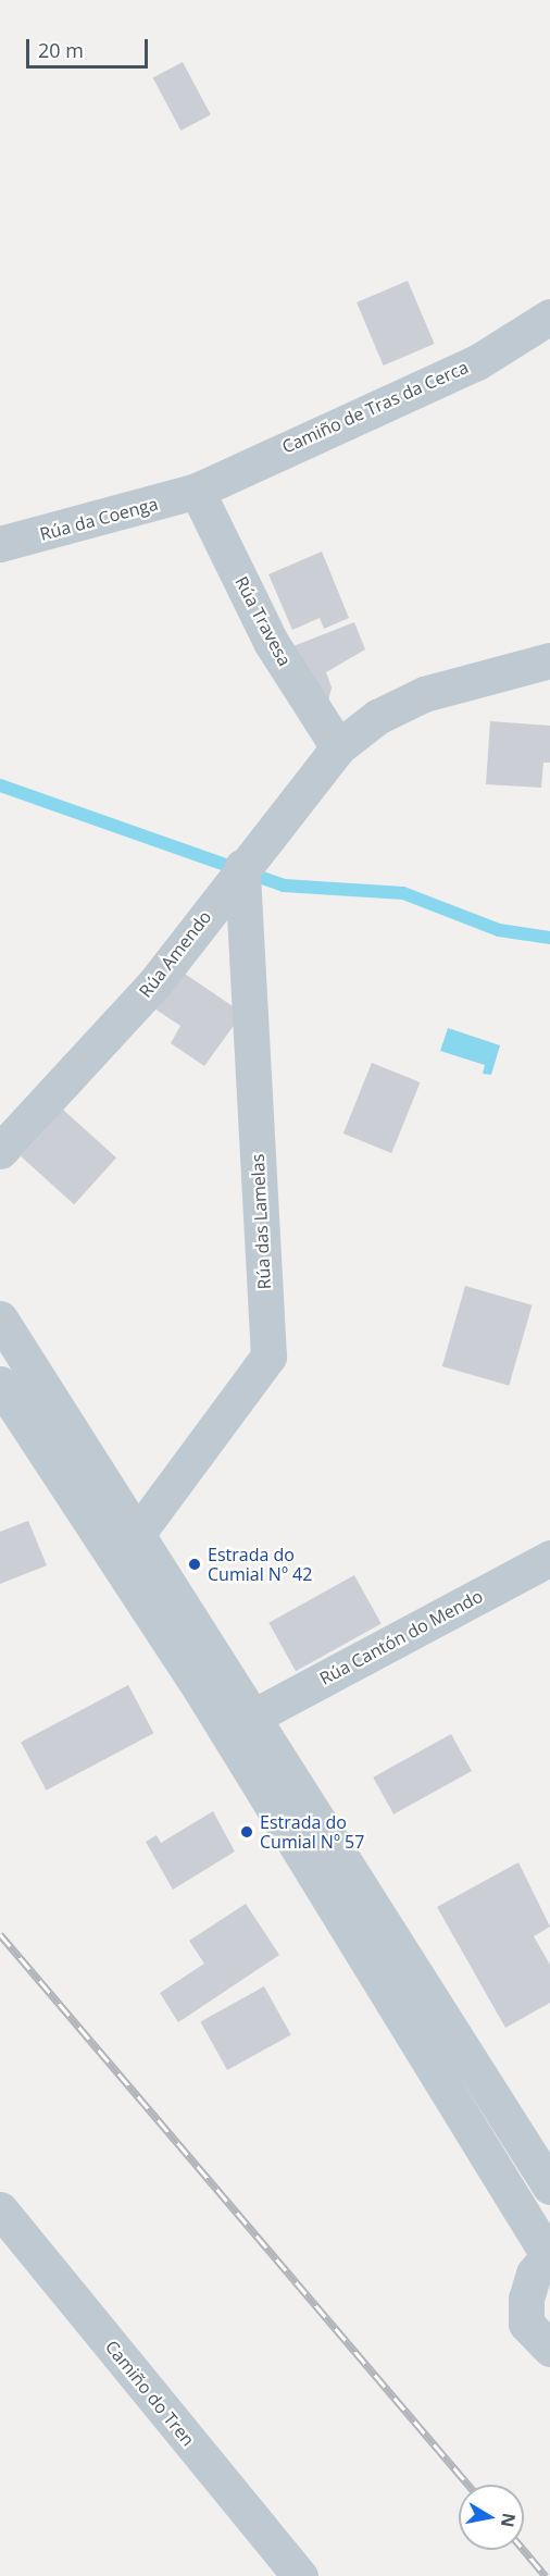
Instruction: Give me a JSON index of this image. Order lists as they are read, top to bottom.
{
  "streets": {
    "street": [
      "Camiño de Tras da Cerca",
      "Rúa da Coenga",
      "Rúa Travesa",
      "Rúa Amendo",
      "Rúa das Lamelas",
      "Rúa Cantón do Mendo",
      "Camiño do Tren"
    ]
  },
  "crossings": [
    ["Camiño de Tras da Cerca", "Rúa da Coenga"],
    ["Camiño de Tras da Cerca", "Rúa Travesa"],
    ["Rúa da Coenga", "Rúa Travesa"],
    ["Rúa Travesa", "Rúa Amendo"],
    ["Rúa Amendo", "Rúa das Lamelas"]
  ],
  "places": ["Estrada do Cumial Nº 42", "Estrada do Cumial Nº 57"],
  "scale_bar": "20 m",
  "north": "right"
}
